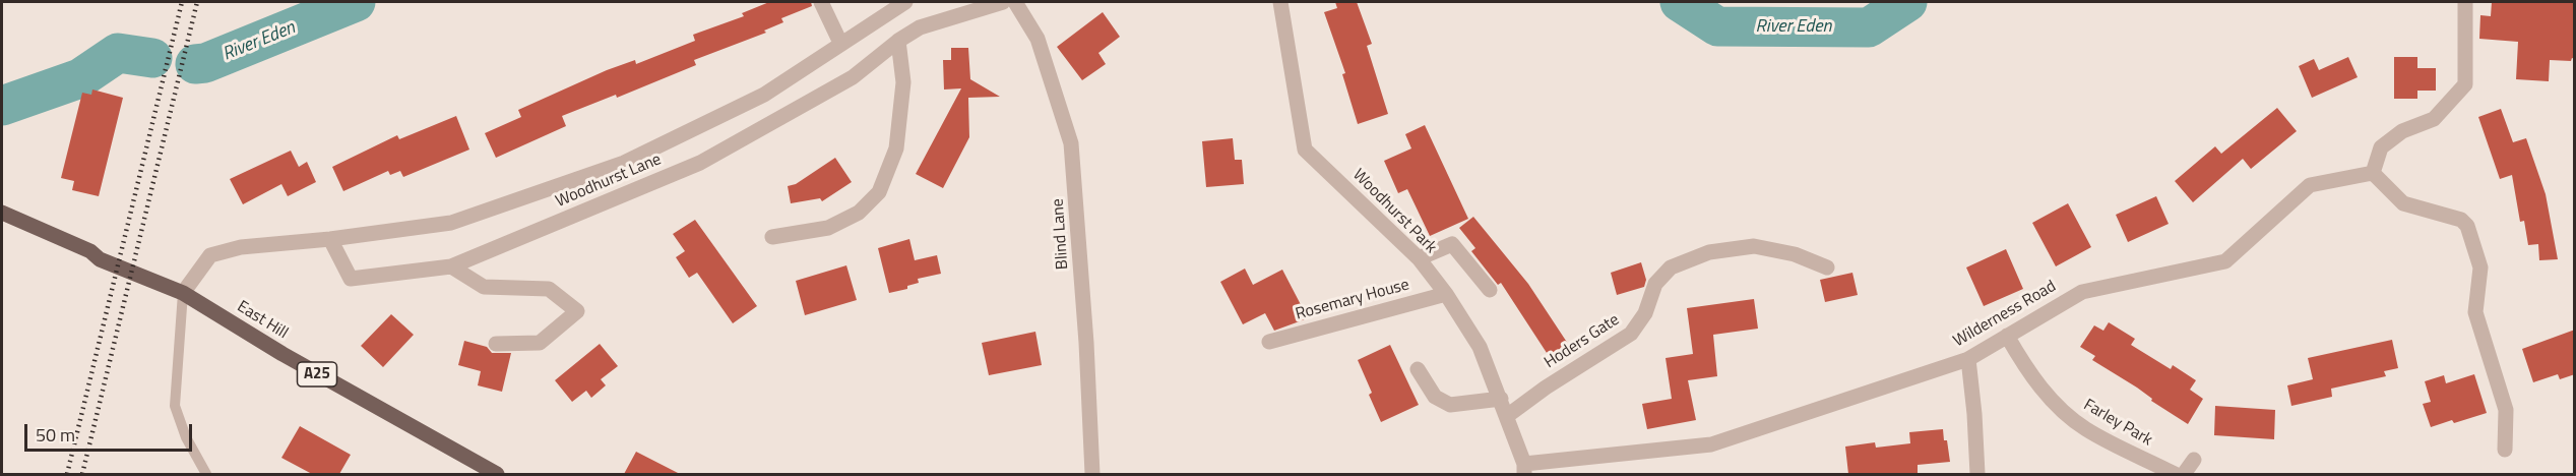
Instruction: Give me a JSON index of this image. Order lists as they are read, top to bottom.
{
  "streets": {
    "main road": ["East Hill", "A25"],
    "street": [
      "Woodhurst Lane",
      "Woodhurst Park",
      "Blind Lane",
      "Rosemary House",
      "Wilderness Road",
      "Hoders Gate",
      "Farley Park"
    ]
  },
  "crossings": [
    ["Woodhurst Lane", "East Hill"],
    ["Woodhurst Park", "Rosemary House"],
    ["Woodhurst Park", "Wilderness Road"],
    ["Woodhurst Park", "Hoders Gate"],
    ["Wilderness Road", "Farley Park"]
  ],
  "water": ["River Eden"],
  "scale_bar": "50 m"
}
